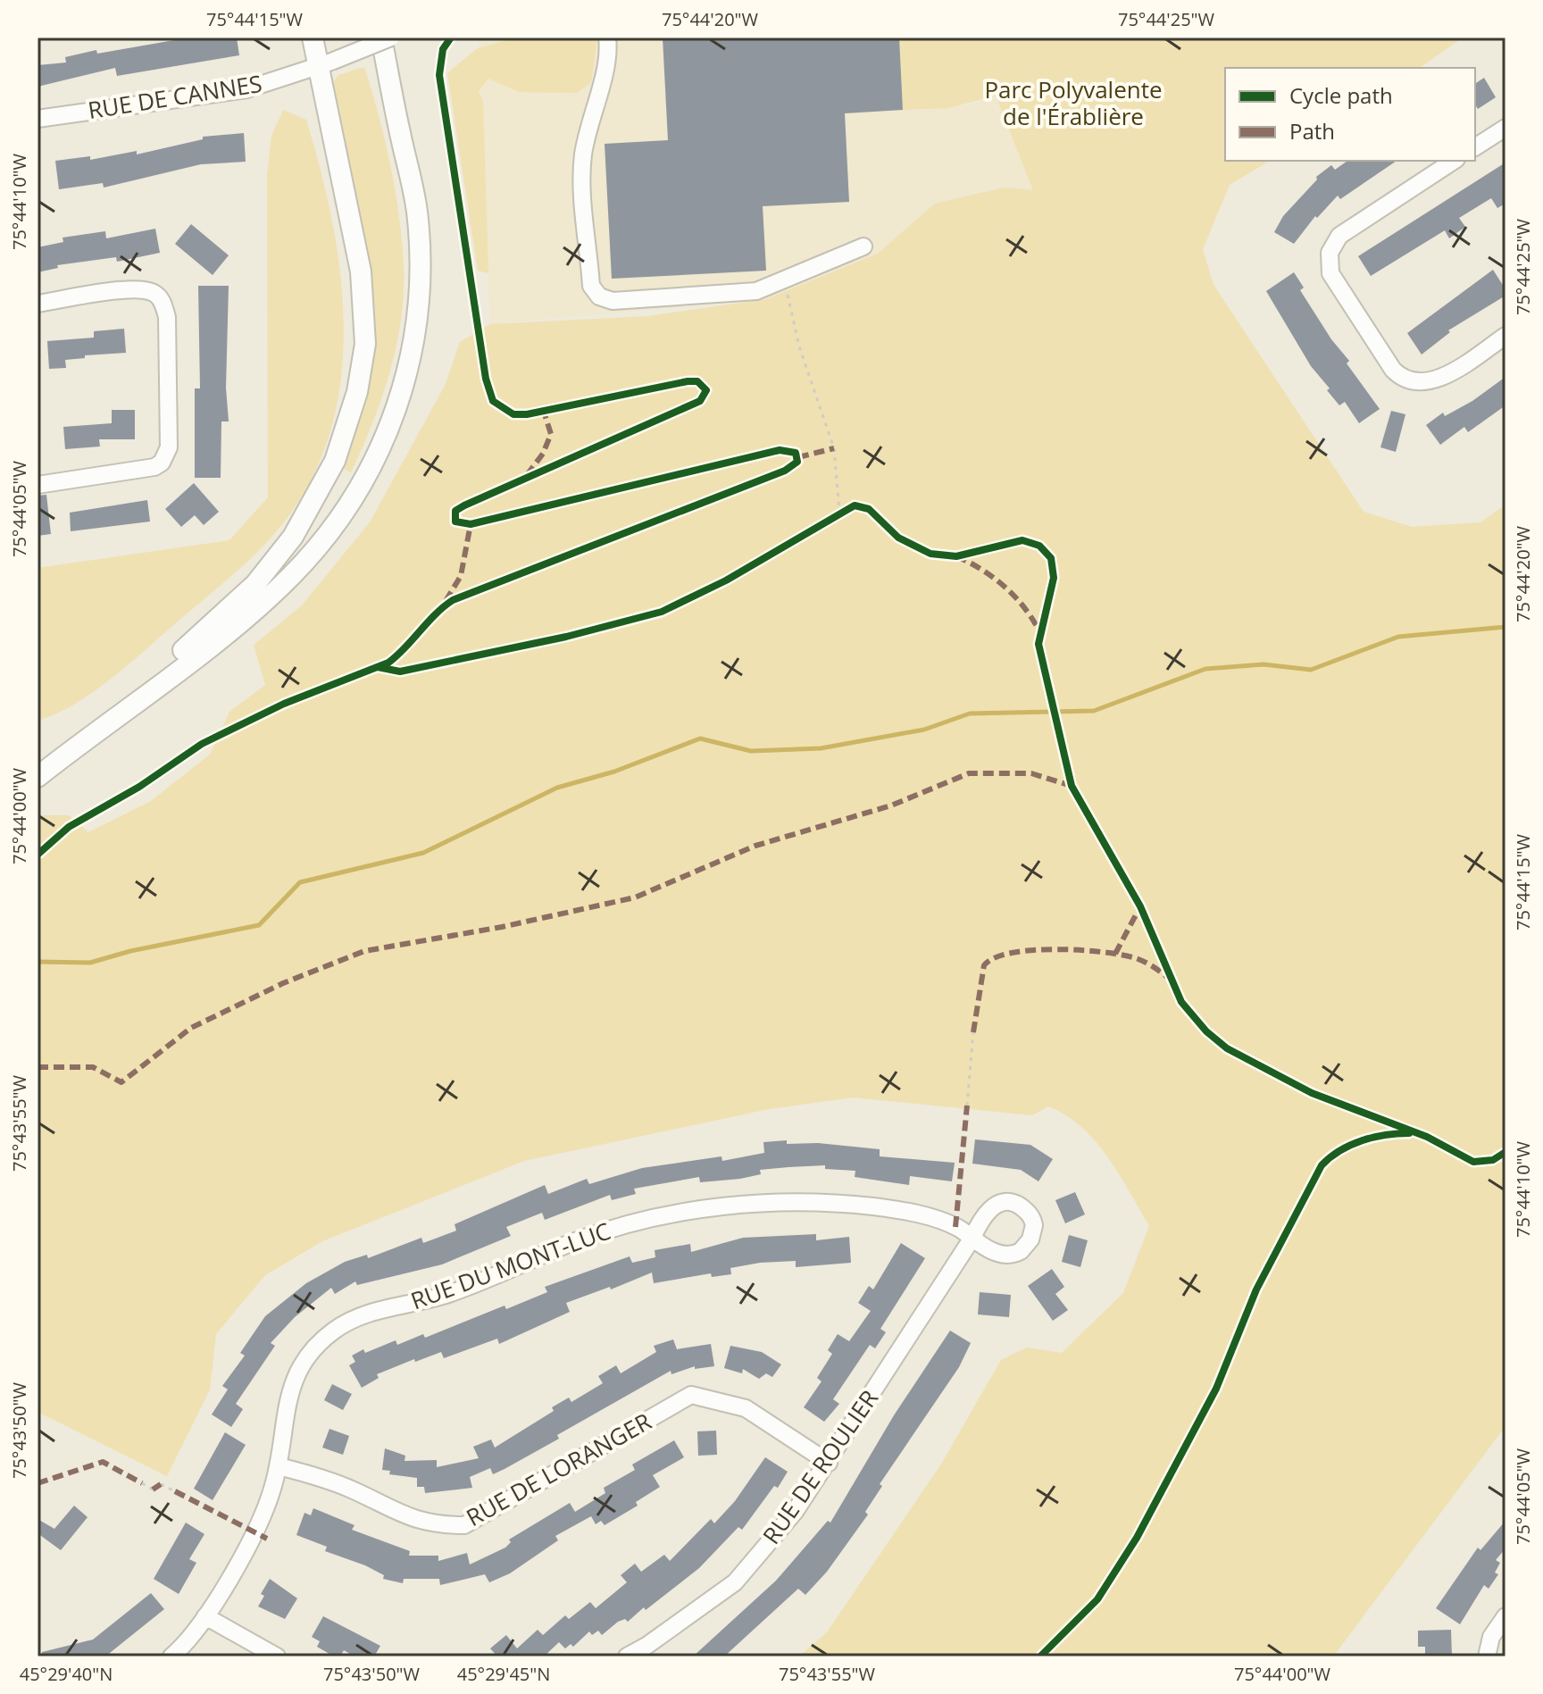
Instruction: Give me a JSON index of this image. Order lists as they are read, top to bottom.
{
  "streets": {
    "street": [
      "RUE DE CANNES",
      "RUE DU MONT-LUC",
      "RUE DE ROULIER",
      "RUE DE LORANGER"
    ]
  },
  "crossings": [
    ["RUE DU MONT-LUC", "RUE DE ROULIER"],
    ["RUE DU MONT-LUC", "RUE DE LORANGER"],
    ["RUE DE ROULIER", "RUE DE LORANGER"]
  ],
  "parks": ["Parc Polyvalente de l'Érablière"],
  "legend": ["Cycle path", "Path"],
  "coordinates": [
    "75°44'15\"W",
    "75°44'20\"W",
    "75°44'25\"W",
    "75°44'10\"W",
    "75°44'05\"W",
    "75°44'00\"W",
    "75°43'55\"W",
    "75°43'50\"W",
    "45°29'40\"N",
    "45°29'45\"N"
  ]
}
